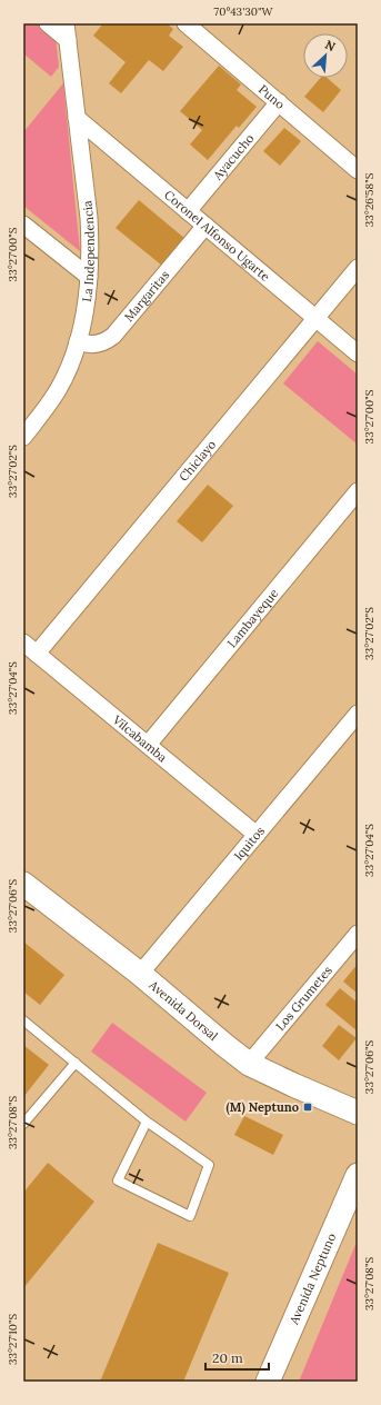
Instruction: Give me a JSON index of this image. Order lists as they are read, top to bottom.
{
  "streets": {
    "street": [
      "Puno",
      "Ayacucho",
      "Coronel Alfonso Ugarte",
      "La Independencia",
      "Margaritas",
      "Chiclayo",
      "Lambayeque",
      "Vilcabamba",
      "Iquitos",
      "Los Grumetes",
      "Avenida Dorsal",
      "Avenida Neptuno"
    ]
  },
  "crossings": [
    ["Puno", "Ayacucho"],
    ["Ayacucho", "Coronel Alfonso Ugarte"],
    ["Coronel Alfonso Ugarte", "La Independencia"],
    ["Coronel Alfonso Ugarte", "Margaritas"],
    ["Coronel Alfonso Ugarte", "Chiclayo"],
    ["La Independencia", "Margaritas"],
    ["Chiclayo", "Vilcabamba"],
    ["Lambayeque", "Vilcabamba"],
    ["Vilcabamba", "Iquitos"],
    ["Iquitos", "Avenida Dorsal"],
    ["Los Grumetes", "Avenida Dorsal"]
  ],
  "places": {
    "transit": ["(M) Neptuno"]
  },
  "scale_bar": "20 m",
  "north": "top right",
  "coordinates": [
    "70°43'30\"W",
    "33°26'58\"S",
    "33°27'00\"S",
    "33°27'02\"S",
    "33°27'04\"S",
    "33°27'06\"S",
    "33°27'08\"S",
    "33°27'10\"S"
  ]
}
